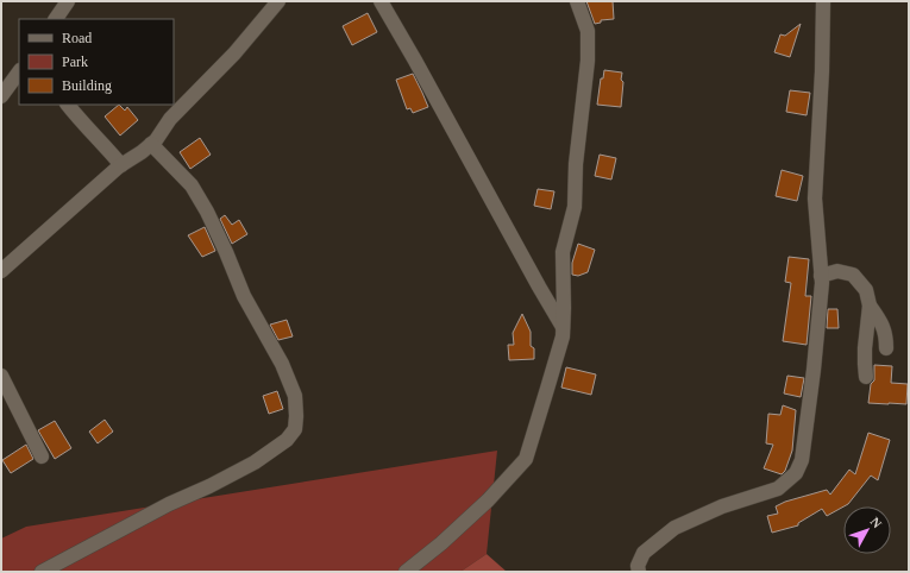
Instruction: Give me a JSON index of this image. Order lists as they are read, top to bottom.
{
  "legend": ["Road", "Park", "Building"],
  "north": "top right"
}
